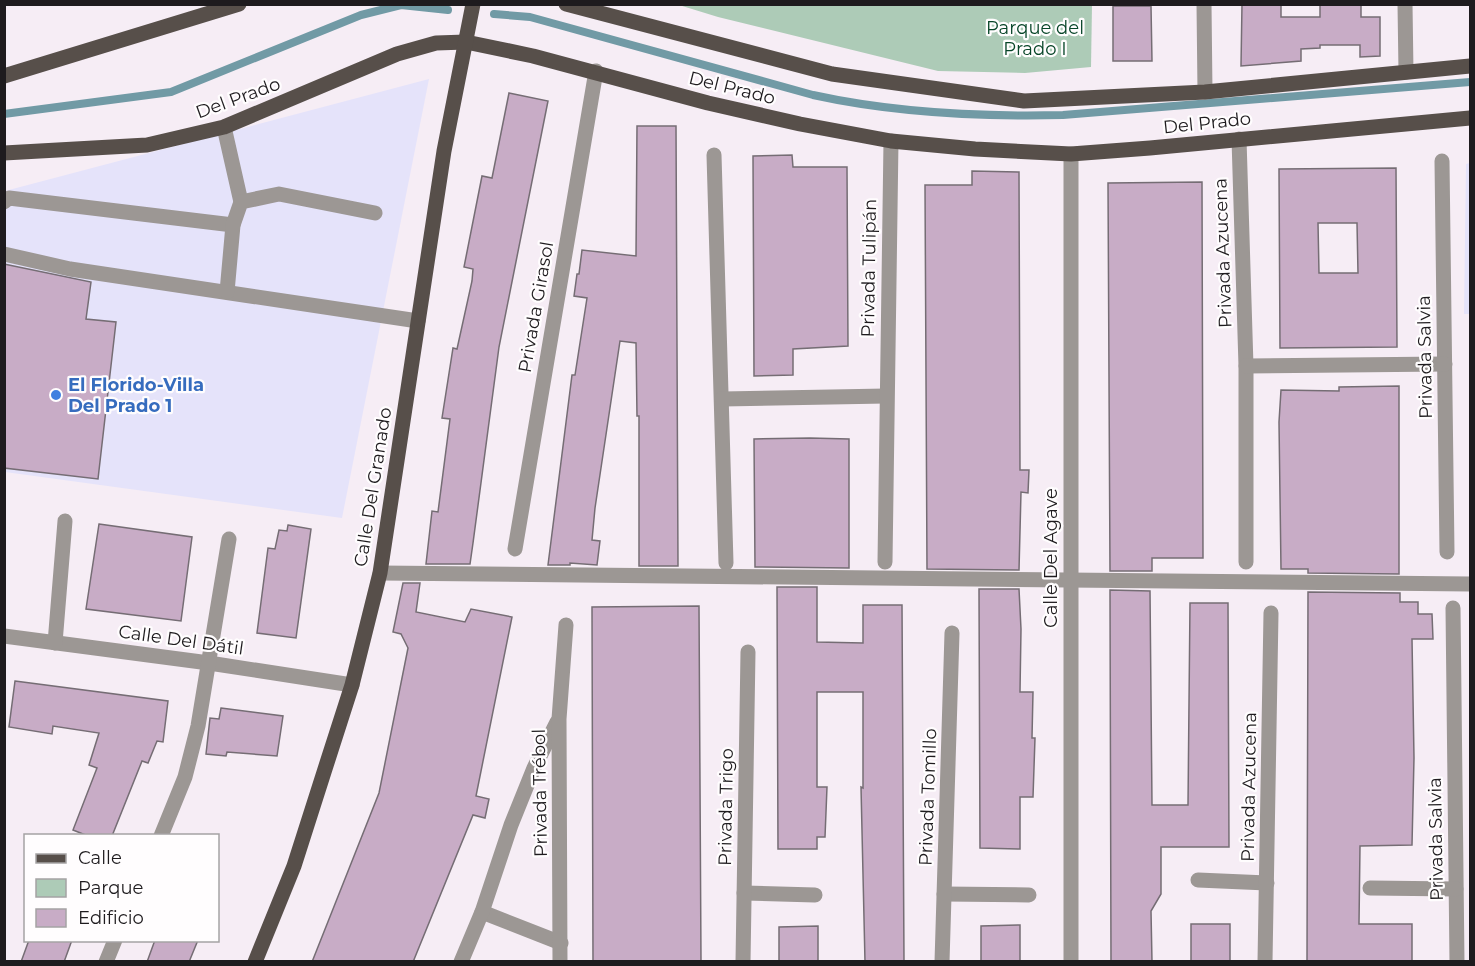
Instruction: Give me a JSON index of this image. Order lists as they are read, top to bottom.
{
  "streets": {
    "main road": ["Del Prado", "Calle Del Granado"],
    "street": [
      "Privada Azucena",
      "Privada Tulipán",
      "Privada Girasol",
      "Privada Salvia",
      "Calle Del Agave",
      "Calle Del Dátil",
      "Privada Trébol",
      "Privada Tomillo",
      "Privada Trigo"
    ]
  },
  "crossings": [
    ["Del Prado", "Privada Azucena"],
    ["Del Prado", "Privada Tulipán"],
    ["Del Prado", "Privada Girasol"],
    ["Del Prado", "Calle Del Granado"],
    ["Del Prado", "Calle Del Agave"],
    ["Calle Del Granado", "Calle Del Dátil"]
  ],
  "parks": ["Parque del Prado I"],
  "places": ["El Florido-Villa Del Prado 1"],
  "legend": ["Calle", "Parque", "Edificio"]
}
